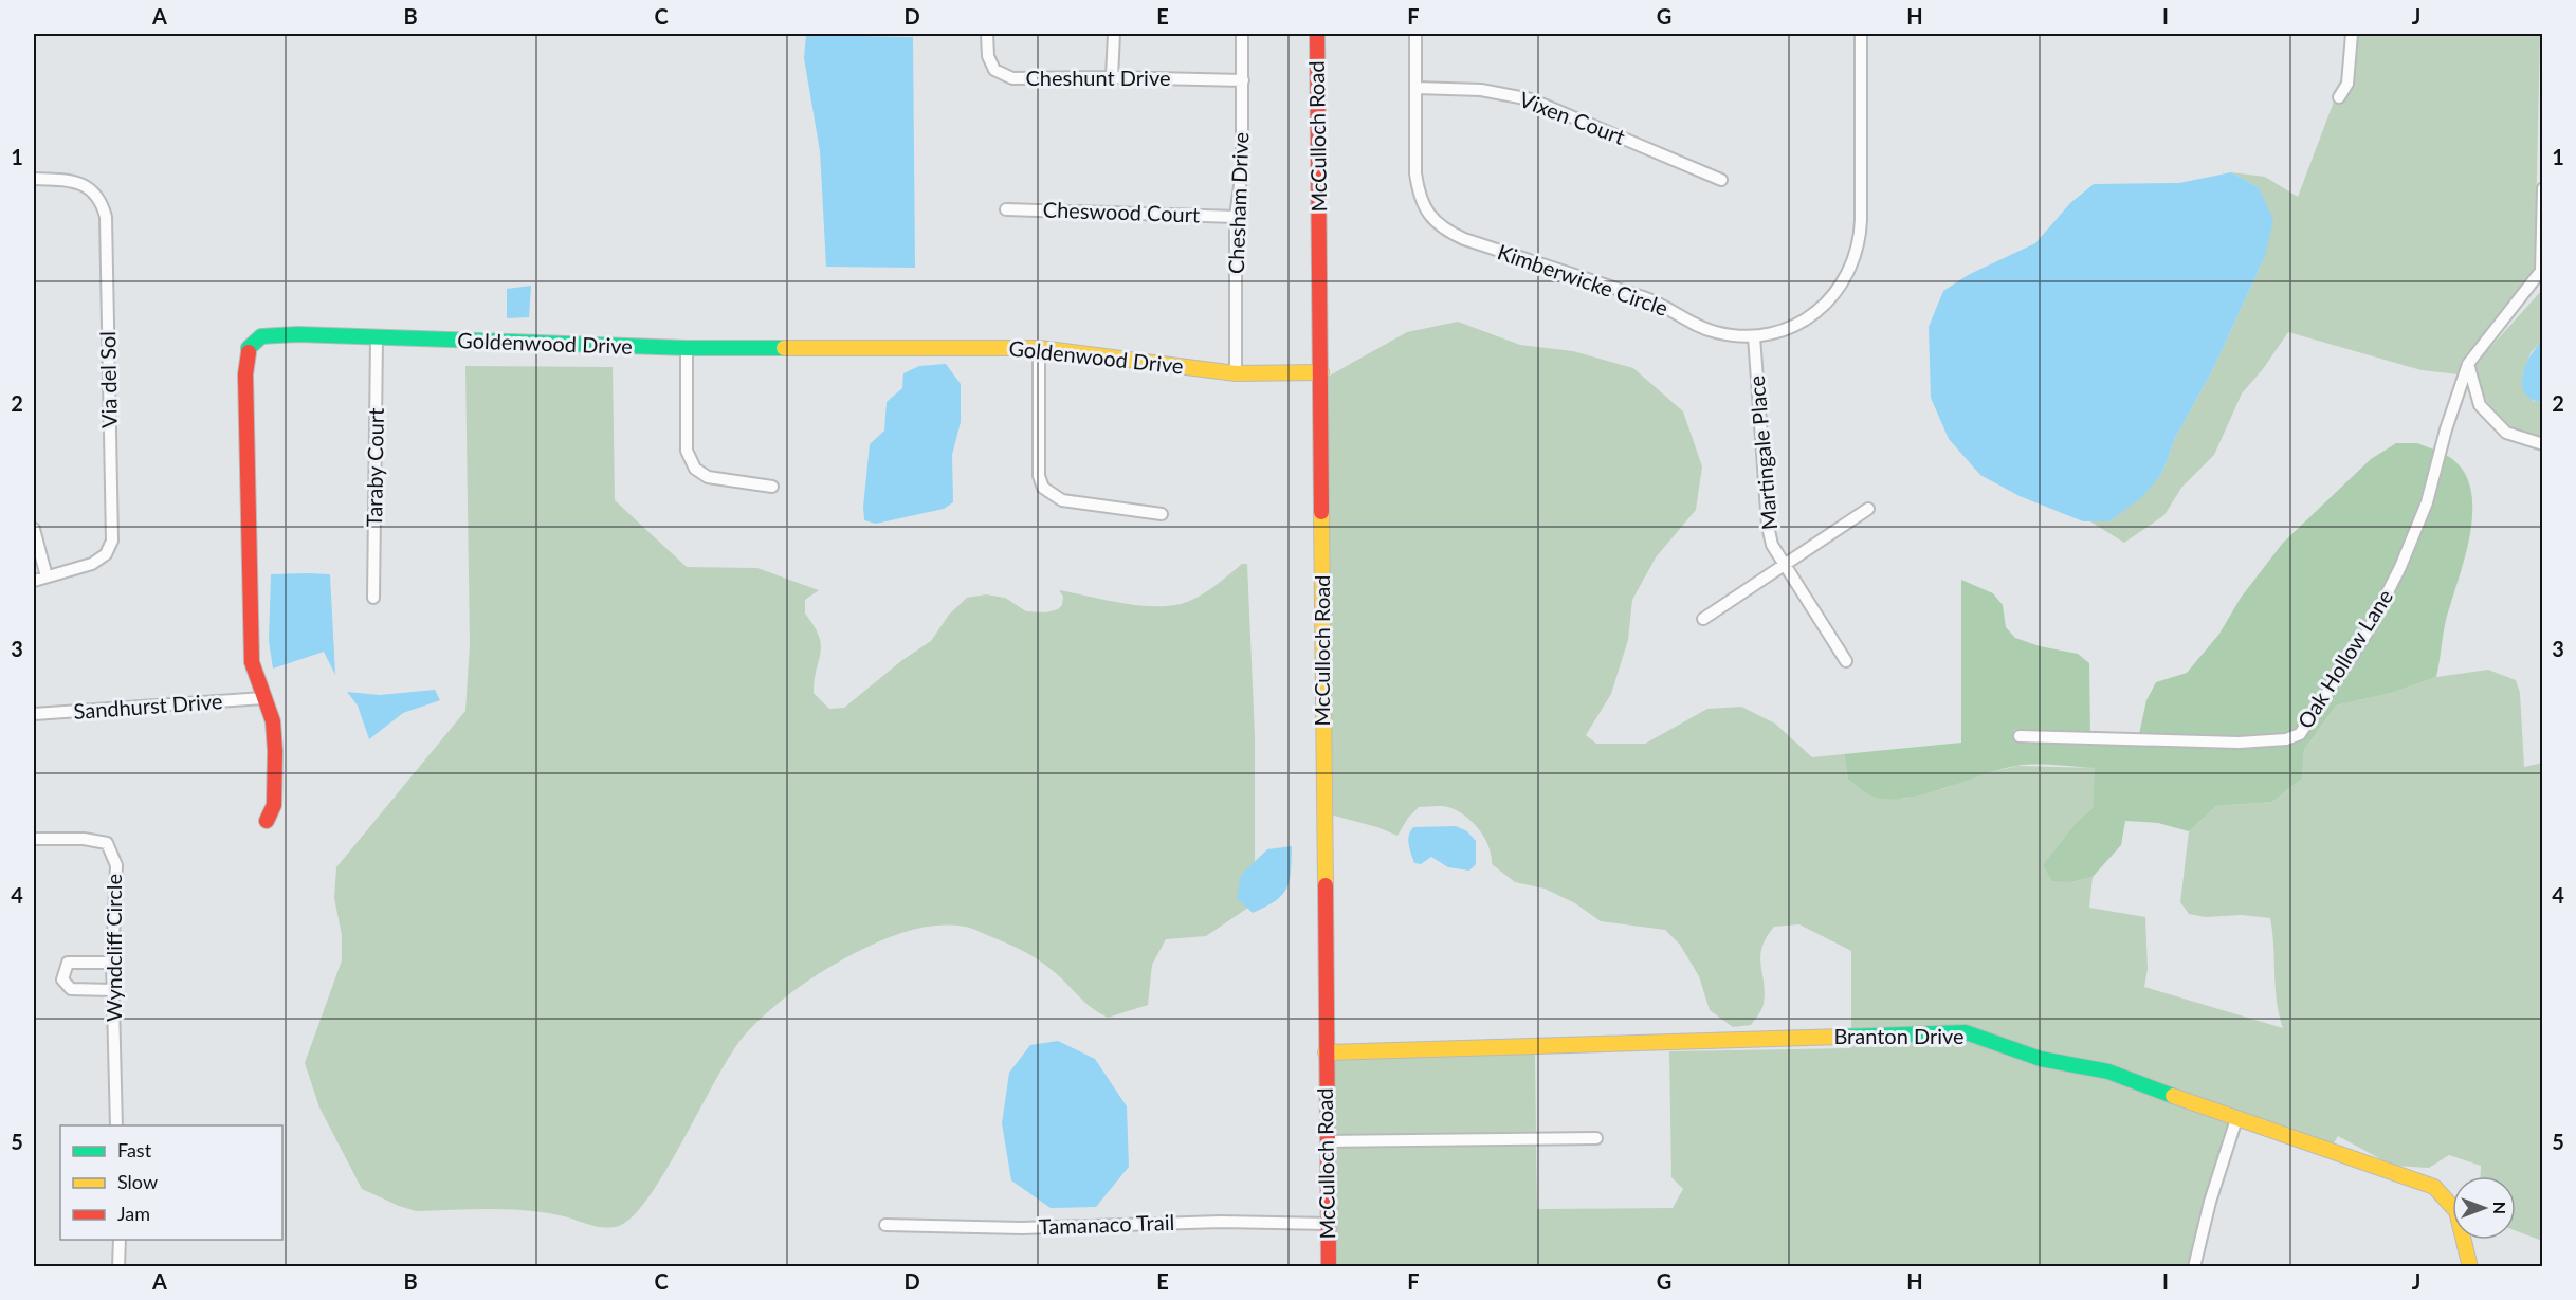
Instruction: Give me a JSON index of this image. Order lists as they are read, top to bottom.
{
  "streets": {
    "street": [
      "Cheshunt Drive",
      "Vixen Court",
      "McCulloch Road",
      "Chesham Drive",
      "Cheswood Court",
      "Kimberwicke Circle",
      "Goldenwood Drive",
      "Via del Sol",
      "Martingale Place",
      "Taraby Court",
      "Oak Hollow Lane",
      "Sandhurst Drive",
      "Wyndcliff Circle",
      "Branton Drive",
      "Tamanaco Trail"
    ]
  },
  "crossings": [
    ["Cheshunt Drive", "Chesham Drive"],
    ["Vixen Court", "Kimberwicke Circle"],
    ["McCulloch Road", "Goldenwood Drive"],
    ["McCulloch Road", "Branton Drive"],
    ["McCulloch Road", "Tamanaco Trail"],
    ["Chesham Drive", "Cheswood Court"],
    ["Chesham Drive", "Goldenwood Drive"],
    ["Kimberwicke Circle", "Martingale Place"],
    ["Goldenwood Drive", "Taraby Court"],
    ["Goldenwood Drive", "Sandhurst Drive"]
  ],
  "legend": ["Fast", "Slow", "Jam"],
  "north": "right",
  "grid": {
    "columns": [
      "A",
      "B",
      "C",
      "D",
      "E",
      "F",
      "G",
      "H",
      "I",
      "J"
    ],
    "rows": [
      "1",
      "2",
      "3",
      "4",
      "5"
    ]
  }
}
